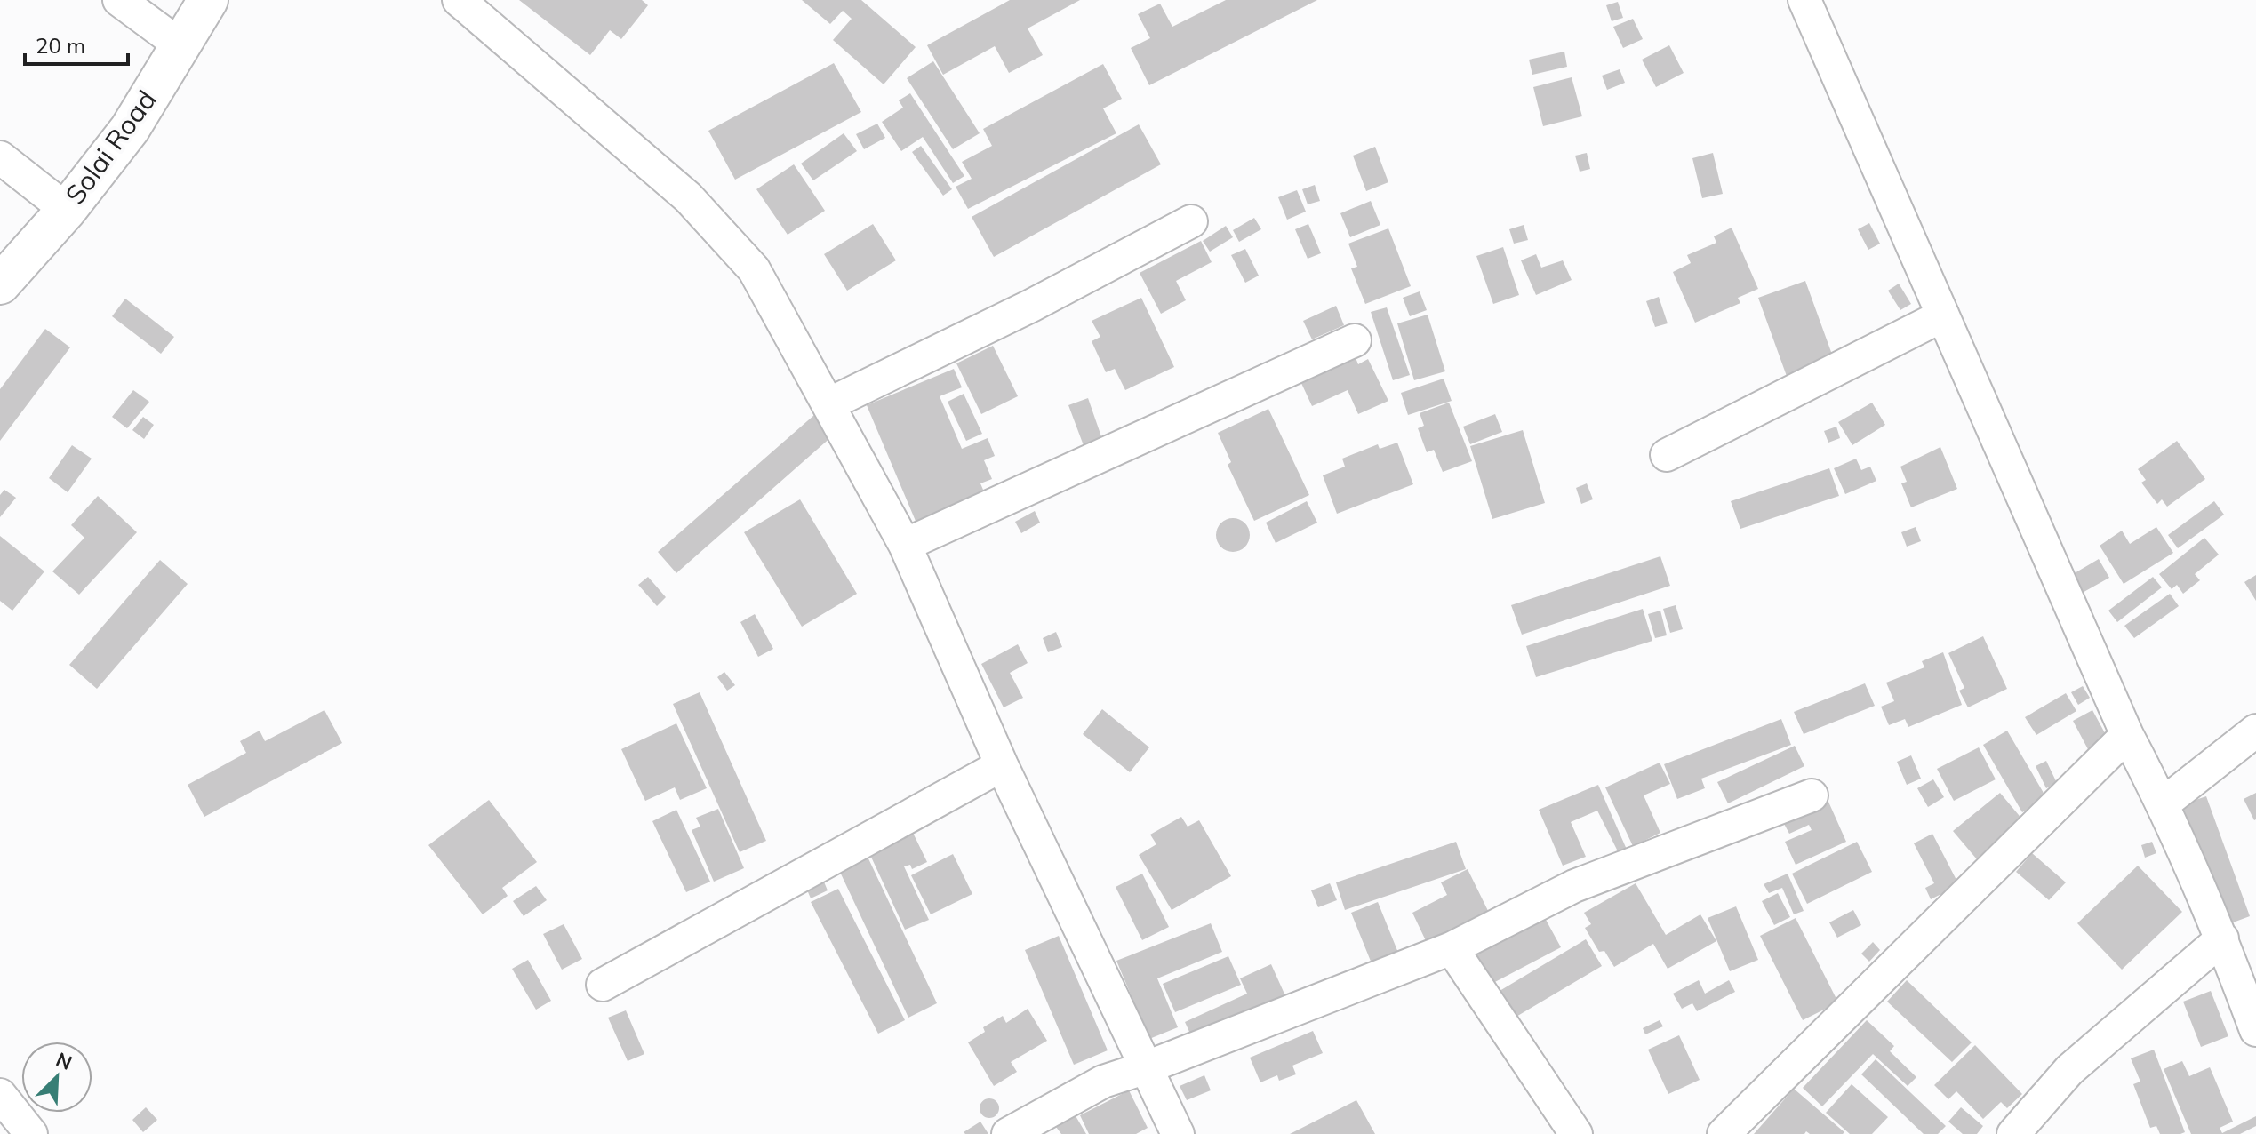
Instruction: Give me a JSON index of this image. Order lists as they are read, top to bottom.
{
  "streets": {
    "highway": ["Solai Road"]
  },
  "scale_bar": "20 m",
  "north": "top right"
}
